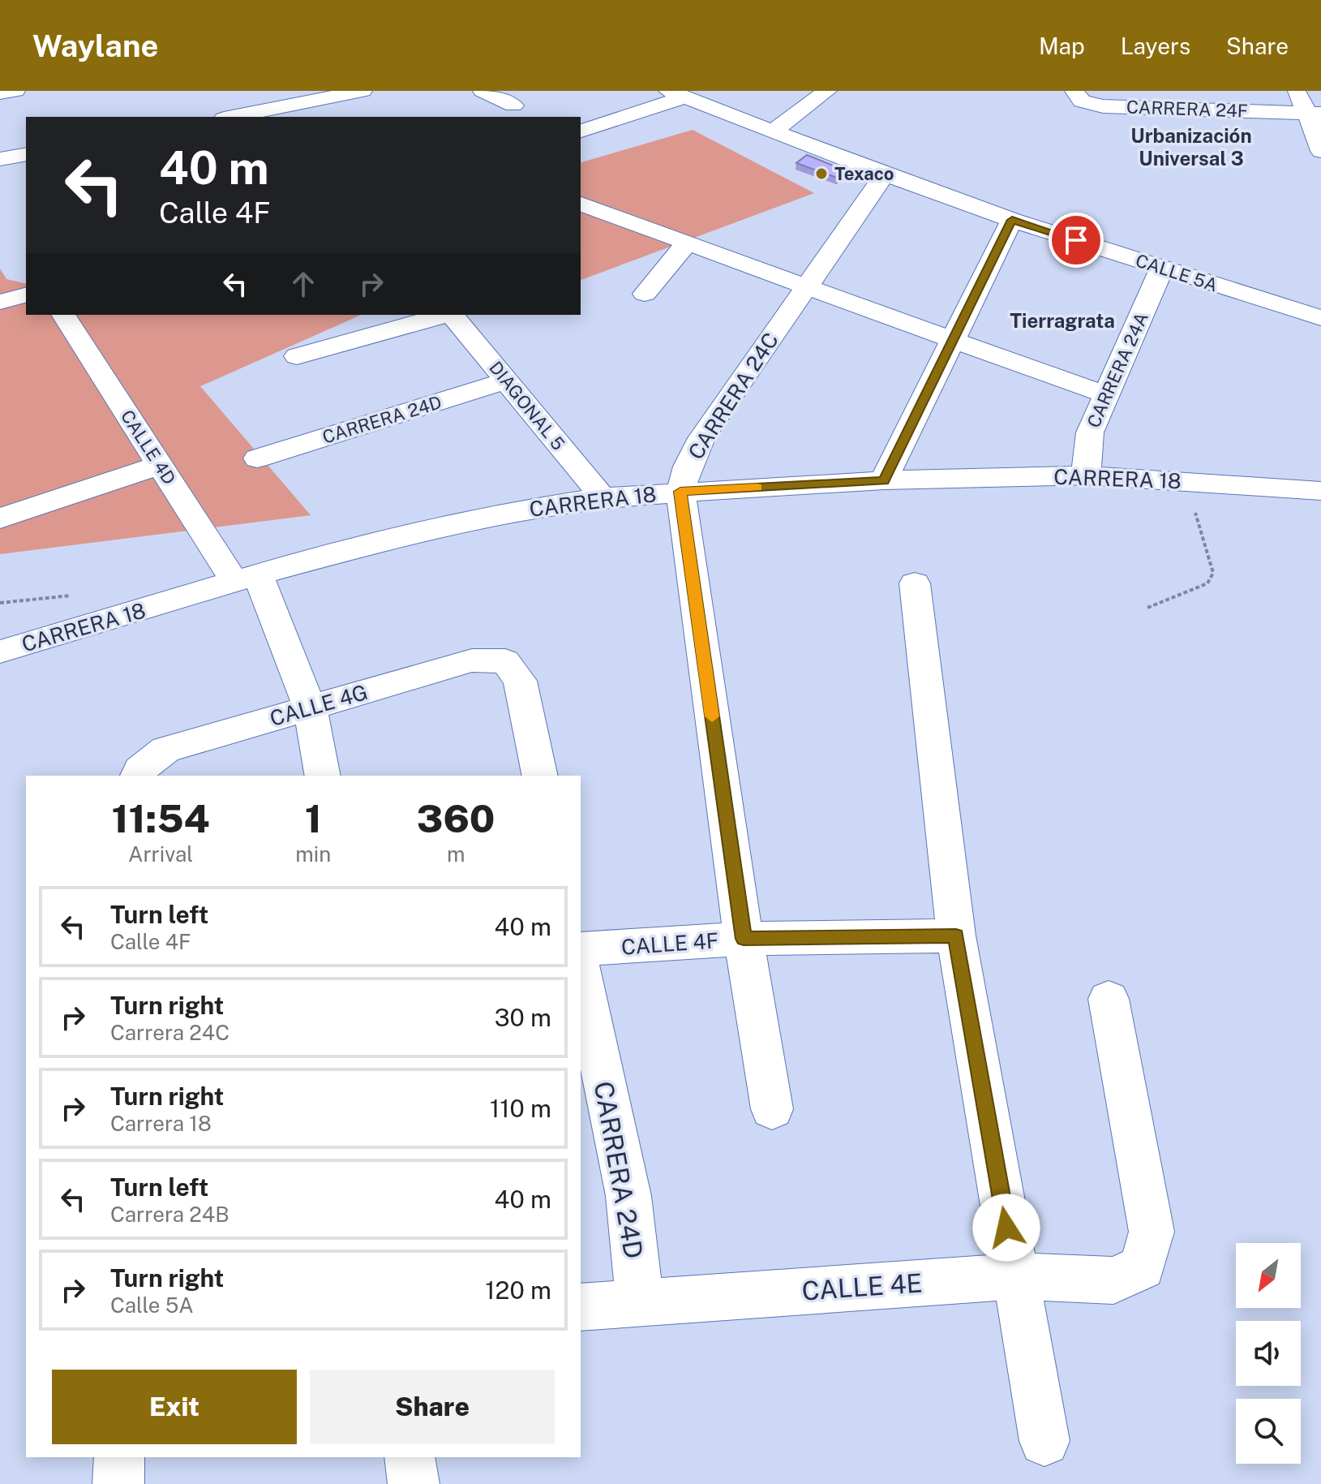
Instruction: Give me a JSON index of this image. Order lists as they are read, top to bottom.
{
  "streets": {
    "street": [
      "CARRERA 24F",
      "CALLE 5A",
      "CARRERA 24A",
      "CARRERA 24C",
      "DIAGONAL 5",
      "CARRERA 24D",
      "CALLE 4D",
      "CARRERA 18",
      "CALLE 4G",
      "CALLE 4F",
      "CALLE 4E"
    ]
  },
  "crossings": [
    ["CALLE 5A", "CARRERA 24A"],
    ["CALLE 5A", "CARRERA 24C"],
    ["CARRERA 24A", "CARRERA 18"],
    ["CARRERA 24C", "CARRERA 18"],
    ["CARRERA 24C", "CALLE 4F"],
    ["DIAGONAL 5", "CARRERA 24D"],
    ["DIAGONAL 5", "CARRERA 18"],
    ["CARRERA 24D", "CALLE 4E"],
    ["CALLE 4D", "CARRERA 18"],
    ["CALLE 4D", "CALLE 4G"]
  ],
  "districts": ["Urbanización Universal 3", "Tierragrata"],
  "places": ["Texaco"],
  "north": "bottom left",
  "page": {
    "header": "Waylane",
    "nav": ["Map", "Layers", "Share"],
    "turn": ["40 m", "Calle 4F"],
    "eta": [
      "11:54",
      "Arrival",
      "1",
      "min",
      "360",
      "m"
    ],
    "list": [
      {
        "name": "Turn left",
        "note": "Calle 4F",
        "value": "40 m"
      },
      {
        "name": "Turn right",
        "note": "Carrera 24C",
        "value": "30 m"
      },
      {
        "name": "Turn right",
        "note": "Carrera 18",
        "value": "110 m"
      },
      {
        "name": "Turn left",
        "note": "Carrera 24B",
        "value": "40 m"
      },
      {
        "name": "Turn right",
        "note": "Calle 5A",
        "value": "120 m"
      }
    ],
    "buttons": ["Exit", "Share"]
  }
}
